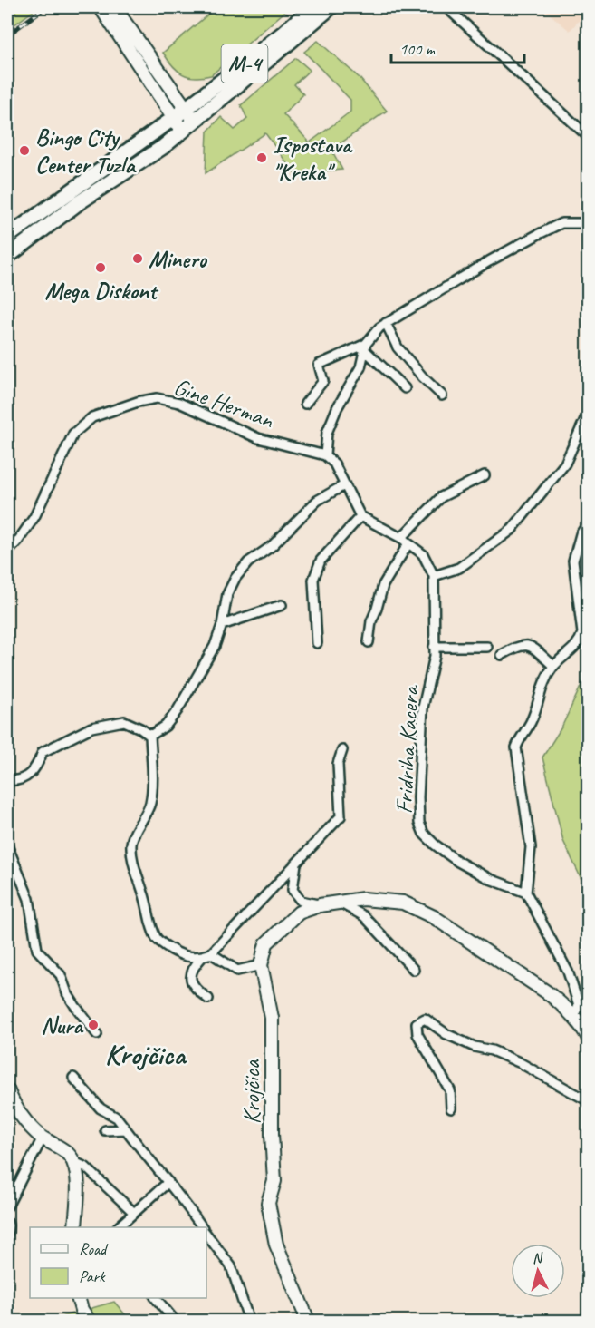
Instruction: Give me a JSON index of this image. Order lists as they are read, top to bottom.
{
  "streets": {
    "main road": ["M-4", "Krojčica"],
    "street": ["Gine Herman", "Fridriha Kacera"]
  },
  "districts": ["Krojčica"],
  "places": [
    "Bingo City Center Tuzla",
    "Ispostava \"Kreka\"",
    "Minero",
    "Mega Diskont",
    "Nura"
  ],
  "legend": ["Road", "Park"],
  "scale_bar": "100 m",
  "north": "top"
}
